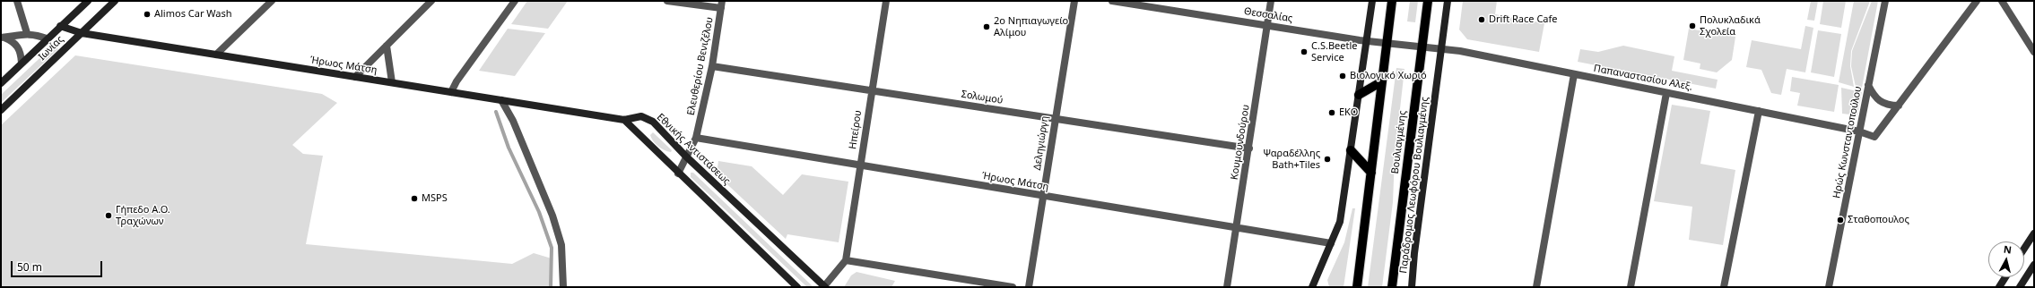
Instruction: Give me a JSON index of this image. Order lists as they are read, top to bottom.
{
  "streets": {
    "main road": ["Βουλιαγμένης"],
    "street": [
      "Θεσσαλίας",
      "Ιωνίας",
      "Ήρωος Μάτση",
      "Ελευθερίου Βενιζέλου",
      "Παπαναστασίου Αλεξ.",
      "Σολωμού",
      "Ηπείρου",
      "Κουμουνδούρου",
      "Ηρώς Κωνσταντοπούλου",
      "Δεληγιώργη",
      "Εθνικής Αντιστάσεως",
      "Παράδρομος Λεωφόρου Βουλιαγμένης"
    ]
  },
  "crossings": [
    ["Θεσσαλίας", "Παπαναστασίου Αλεξ."],
    ["Θεσσαλίας", "Κουμουνδούρου"],
    ["Θεσσαλίας", "Βουλιαγμένης"],
    ["Ιωνίας", "Ήρωος Μάτση"],
    ["Ήρωος Μάτση", "Ελευθερίου Βενιζέλου"],
    ["Ήρωος Μάτση", "Ηπείρου"],
    ["Ήρωος Μάτση", "Κουμουνδούρου"],
    ["Ήρωος Μάτση", "Δεληγιώργη"],
    ["Ήρωος Μάτση", "Εθνικής Αντιστάσεως"],
    ["Ελευθερίου Βενιζέλου", "Σολωμού"],
    ["Ελευθερίου Βενιζέλου", "Εθνικής Αντιστάσεως"],
    ["Παπαναστασίου Αλεξ.", "Βουλιαγμένης"],
    ["Παπαναστασίου Αλεξ.", "Ηρώς Κωνσταντοπούλου"],
    ["Παπαναστασίου Αλεξ.", "Παράδρομος Λεωφόρου Βουλιαγμένης"],
    ["Σολωμού", "Ηπείρου"],
    ["Σολωμού", "Κουμουνδούρου"],
    ["Σολωμού", "Δεληγιώργη"]
  ],
  "places": [
    "Alimos Car Wash",
    "Drift Race Cafe",
    "Πολυκλαδικά Σχολεία",
    "2ο Νηπιαγωγείο Αλίμου",
    "C.S.Beetle Service",
    "Βιολογικό Χωριό",
    "EKO",
    "Ψαραδέλλης Bath+Tiles",
    "MSPS",
    "Γήπεδο Α.Ο. Τραχώνων",
    "Σταθοπουλος"
  ],
  "scale_bar": "50 m",
  "north": "top"
}
